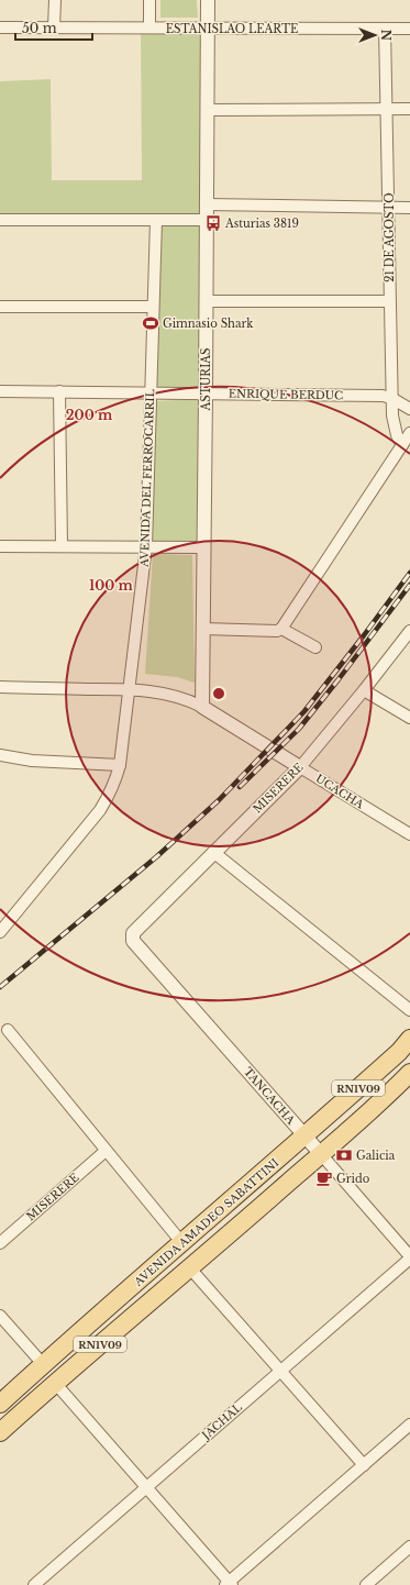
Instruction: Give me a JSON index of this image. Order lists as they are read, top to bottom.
{
  "streets": {
    "main road": ["RN1V09", "AVENIDA AMADEO SABATTINI"],
    "street": [
      "ESTANISLAO LEARTE",
      "21 DE AGOSTO",
      "ASTURIAS",
      "ENRIQUE BERDUC",
      "AVENIDA DEL FERROCARRIL",
      "MISERERE",
      "UCACHA",
      "TANCACHA",
      "JACHAL"
    ]
  },
  "crossings": [
    ["ESTANISLAO LEARTE", "21 DE AGOSTO"],
    ["ESTANISLAO LEARTE", "ASTURIAS"],
    ["21 DE AGOSTO", "ENRIQUE BERDUC"],
    ["ASTURIAS", "ENRIQUE BERDUC"],
    ["ASTURIAS", "UCACHA"],
    ["ENRIQUE BERDUC", "AVENIDA DEL FERROCARRIL"],
    ["MISERERE", "UCACHA"],
    ["MISERERE", "TANCACHA"],
    ["RN1V09", "TANCACHA"],
    ["TANCACHA", "AVENIDA AMADEO SABATTINI"],
    ["TANCACHA", "JACHAL"]
  ],
  "places": {
    "bus stop": ["Asturias 3819"],
    "sports": ["Gimnasio Shark"],
    "bank": ["Galicia"],
    "cafe": ["Grido"]
  },
  "scale_bar": "50 m",
  "north": "right",
  "rings": ["200 m", "100 m"]
}
